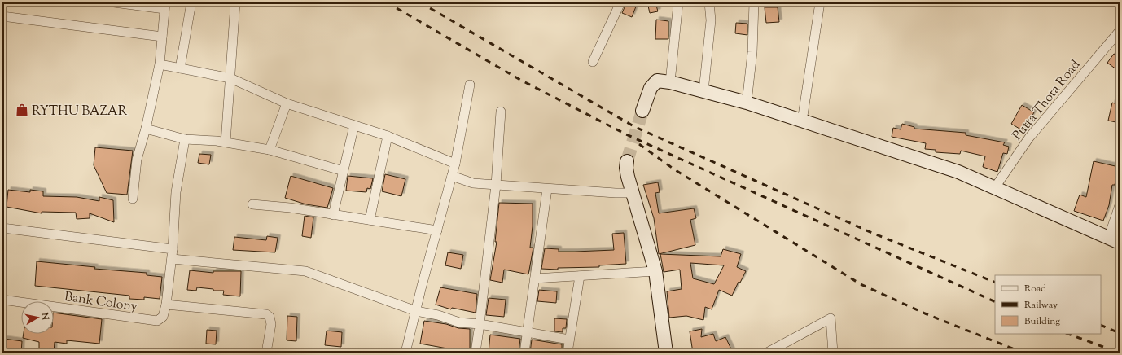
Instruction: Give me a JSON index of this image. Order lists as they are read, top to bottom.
{
  "streets": {
    "street": ["Putta Thota Road", "Bank Colony"]
  },
  "places": {
    "shop": ["RYTHU BAZAR"]
  },
  "legend": ["Road", "Railway", "Building"],
  "north": "right"
}
